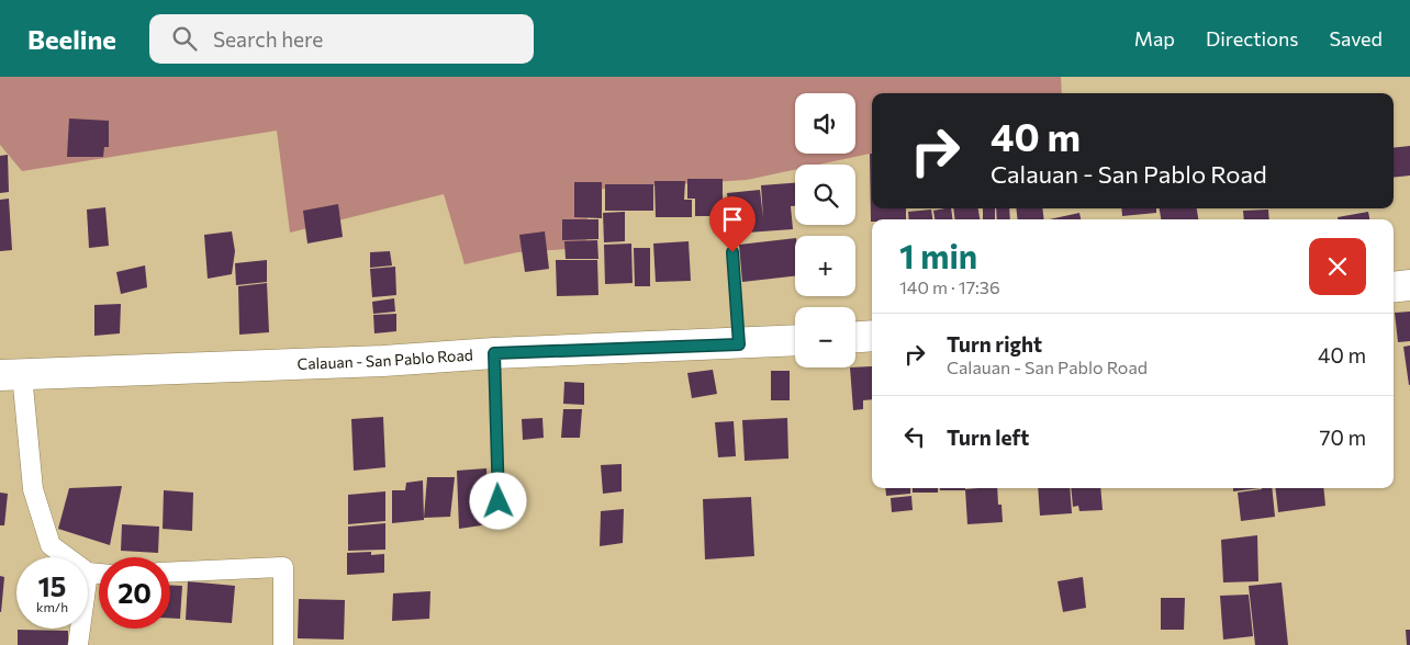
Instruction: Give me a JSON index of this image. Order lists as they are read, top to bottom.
{
  "streets": {
    "main road": ["Calauan - San Pablo Road"]
  },
  "page": {
    "header": "Beeline",
    "search": "Search here",
    "nav": ["Map", "Directions", "Saved"],
    "map_buttons": ["+", "−"],
    "turn": ["40 m", "Calauan - San Pablo Road"],
    "heading": ["1 min", "140 m · 17:36"],
    "list": [
      {
        "name": "Turn right",
        "note": "Calauan - San Pablo Road",
        "value": "40 m"
      },
      {
        "name": "Turn left",
        "value": "70 m"
      }
    ],
    "speed": "15 km/h",
    "limit": "20"
  }
}
